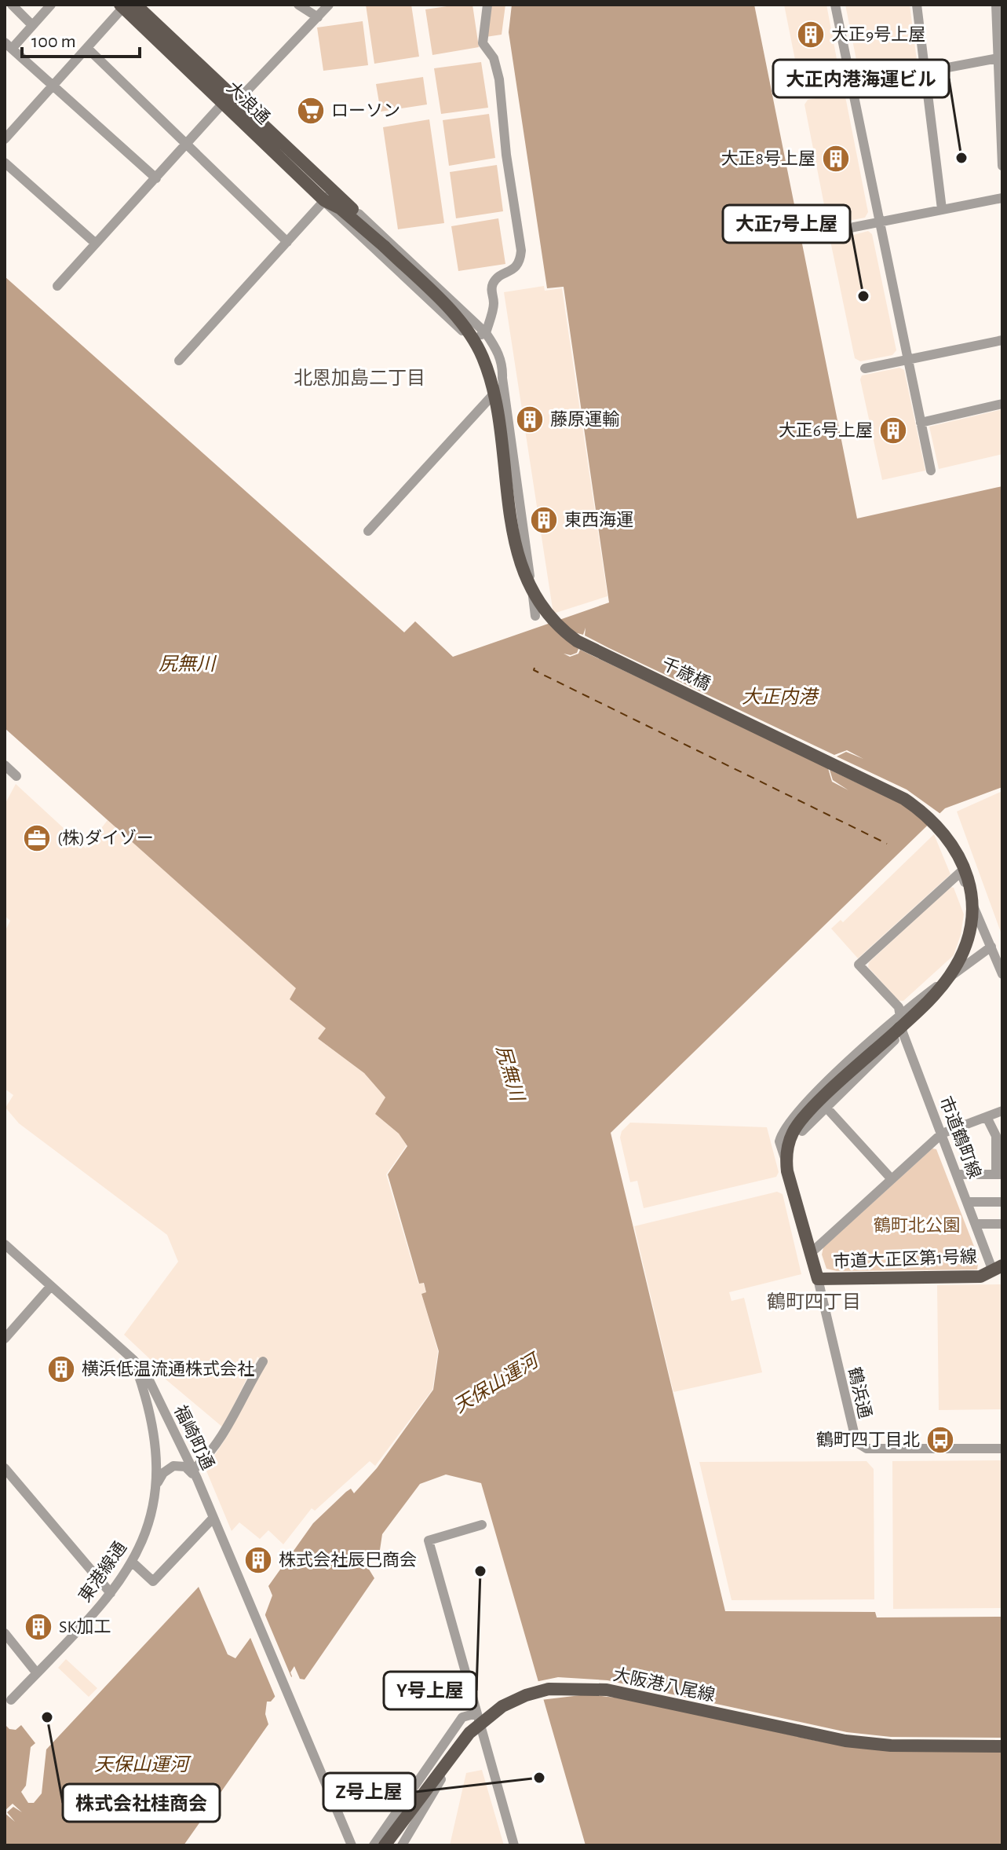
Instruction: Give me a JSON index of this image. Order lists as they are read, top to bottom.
{
  "streets": {
    "main road": [
      "大浪通",
      "千歳橋",
      "市道大正区第1号線",
      "大阪港八尾線"
    ],
    "street": [
      "市道鶴町線",
      "鶴浜通",
      "福崎町通",
      "東港線通"
    ]
  },
  "crossings": [
    ["大浪通", "千歳橋"],
    ["市道鶴町線", "市道大正区第1号線"],
    ["市道大正区第1号線", "鶴浜通"],
    ["福崎町通", "東港線通"]
  ],
  "districts": ["北恩加島二丁目", "鶴町四丁目"],
  "water": ["尻無川", "大正内港", "天保山運河"],
  "parks": ["鶴町北公園"],
  "places": {
    "building": [
      "大正9号上屋",
      "大正8号上屋",
      "藤原運輸",
      "大正6号上屋",
      "東西海運",
      "横浜低温流通株式会社",
      "株式会社辰巳商会",
      "SK加工"
    ],
    "supermarket": ["ローソン"],
    "other": [
      "大正内港海運ビル",
      "大正7号上屋",
      "Y号上屋",
      "株式会社桂商会",
      "Z号上屋"
    ],
    "office": ["(株)ダイゾー"],
    "bus stop": ["鶴町四丁目北"]
  },
  "scale_bar": "100 m"
}
